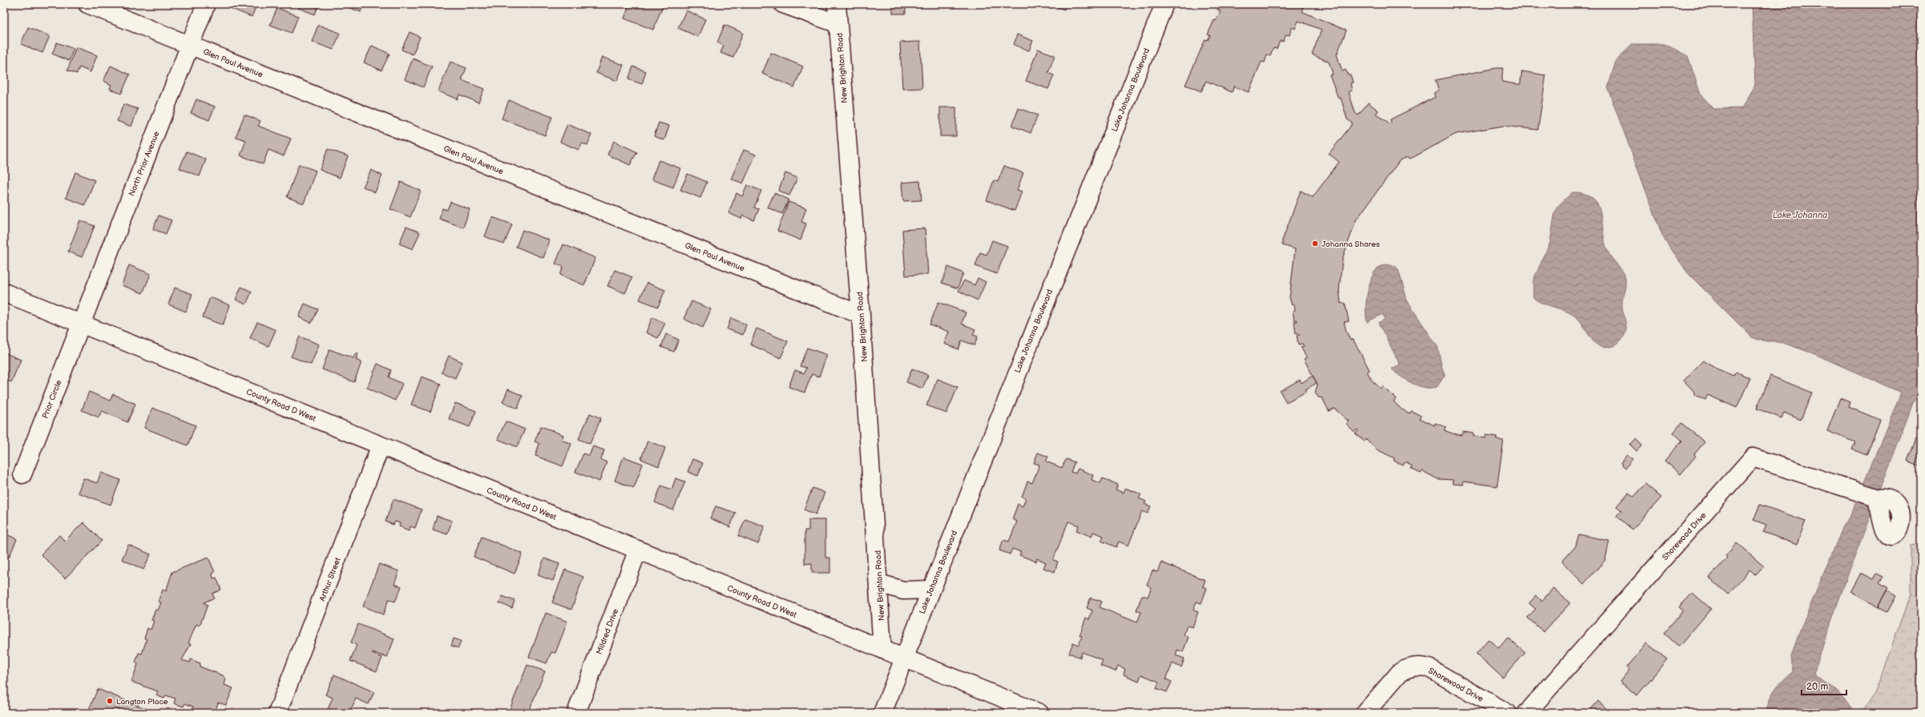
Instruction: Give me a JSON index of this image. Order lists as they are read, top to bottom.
{
  "streets": {
    "street": [
      "Glen Paul Avenue",
      "New Brighton Road",
      "Lake Johanna Boulevard",
      "North Prior Avenue",
      "Prior Circle",
      "County Road D West",
      "Shorewood Drive",
      "Arthur Street",
      "Mildred Drive"
    ]
  },
  "crossings": [
    ["Glen Paul Avenue", "New Brighton Road"],
    ["Glen Paul Avenue", "North Prior Avenue"],
    ["New Brighton Road", "County Road D West"],
    ["Lake Johanna Boulevard", "County Road D West"],
    ["North Prior Avenue", "Prior Circle"],
    ["North Prior Avenue", "County Road D West"],
    ["Prior Circle", "County Road D West"],
    ["County Road D West", "Arthur Street"],
    ["County Road D West", "Mildred Drive"]
  ],
  "water": ["Lake Johanna"],
  "places": ["Johanna Shores", "Langton Place"],
  "scale_bar": "20 m"
}
